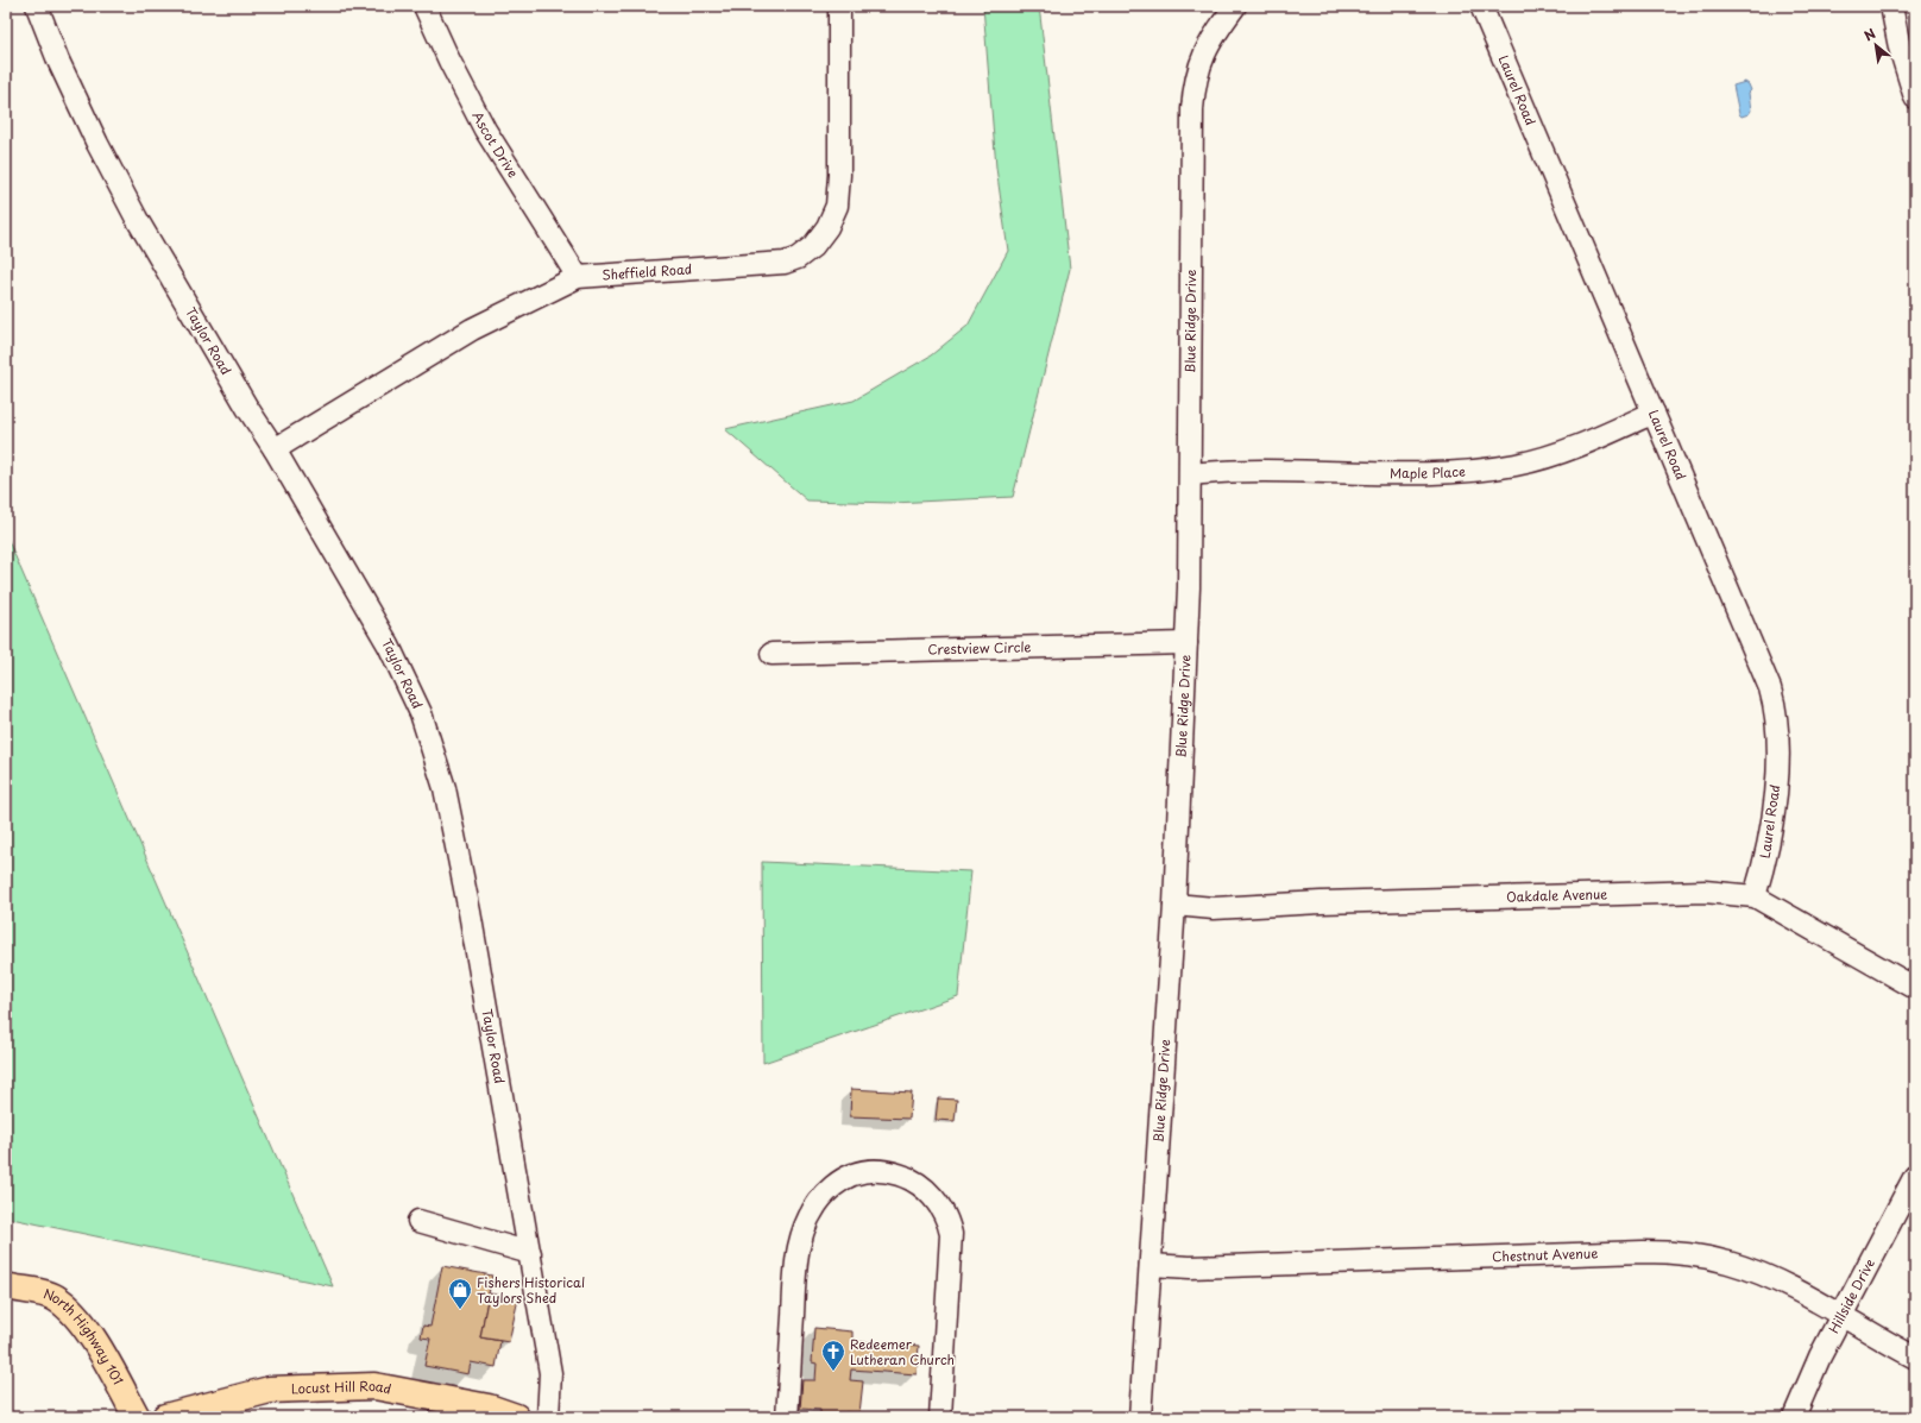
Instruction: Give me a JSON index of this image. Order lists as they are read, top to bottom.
{
  "streets": {
    "main road": ["North Highway 101", "Locust Hill Road"],
    "street": [
      "Laurel Road",
      "Ascot Drive",
      "Sheffield Road",
      "Blue Ridge Drive",
      "Taylor Road",
      "Maple Place",
      "Crestview Circle",
      "Oakdale Avenue",
      "Chestnut Avenue",
      "Hillside Drive"
    ]
  },
  "crossings": [
    ["Laurel Road", "Maple Place"],
    ["Laurel Road", "Oakdale Avenue"],
    ["Ascot Drive", "Sheffield Road"],
    ["Sheffield Road", "Taylor Road"],
    ["Blue Ridge Drive", "Maple Place"],
    ["Blue Ridge Drive", "Crestview Circle"],
    ["Blue Ridge Drive", "Oakdale Avenue"],
    ["Blue Ridge Drive", "Chestnut Avenue"],
    ["Chestnut Avenue", "Hillside Drive"]
  ],
  "places": {
    "shop": ["Fishers Historical Taylors Shed"],
    "church": ["Redeemer Lutheran Church"]
  },
  "north": "top left"
}
